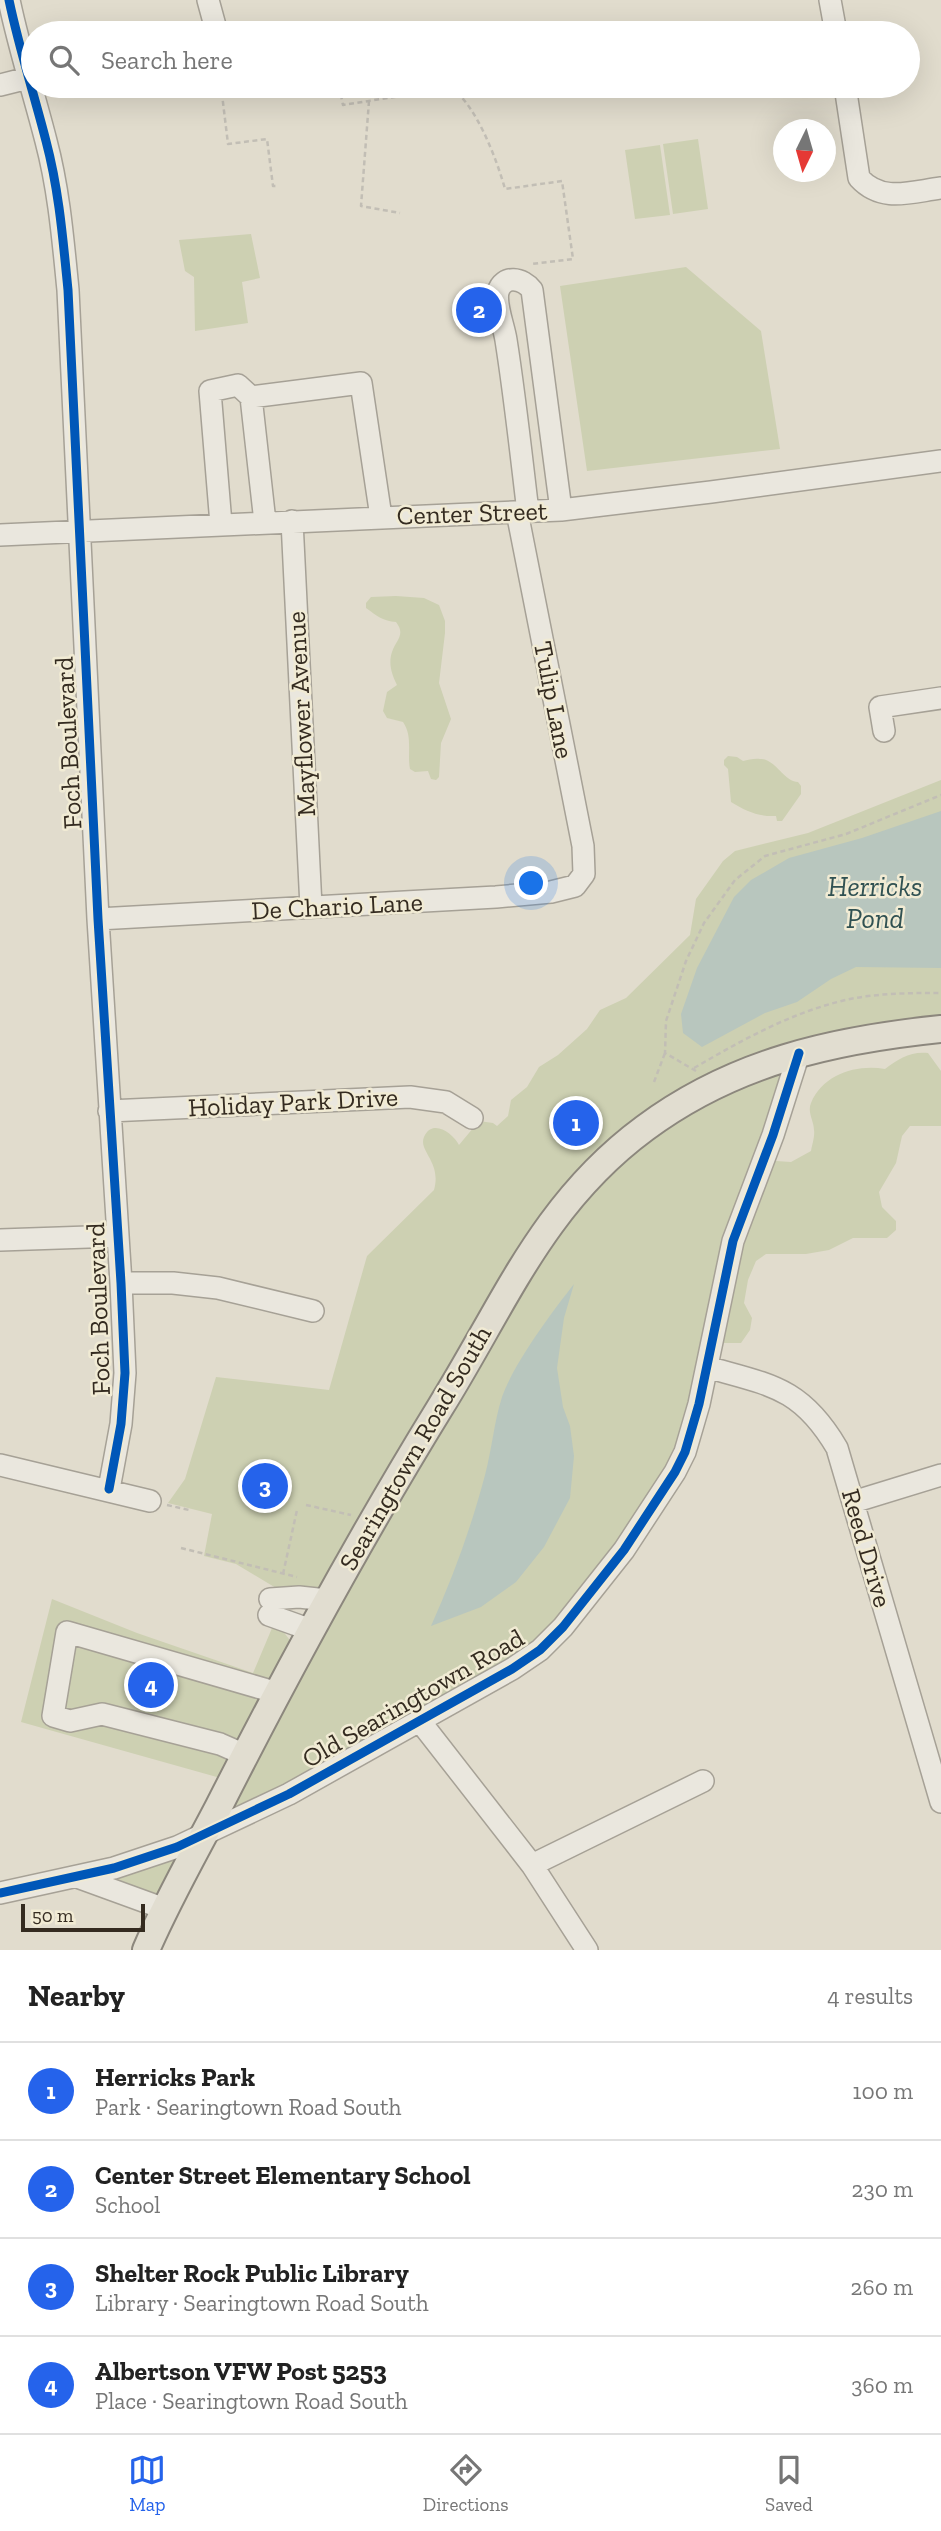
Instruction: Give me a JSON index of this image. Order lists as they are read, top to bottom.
{
  "streets": {
    "main road": ["Searingtown Road South"],
    "street": [
      "Center Street",
      "Tulip Lane",
      "Mayflower Avenue",
      "Foch Boulevard",
      "De Chario Lane",
      "Holiday Park Drive",
      "Reed Drive",
      "Old Searingtown Road"
    ]
  },
  "crossings": [
    ["Center Street", "Tulip Lane"],
    ["Center Street", "Mayflower Avenue"],
    ["Center Street", "Foch Boulevard"],
    ["Tulip Lane", "De Chario Lane"],
    ["Mayflower Avenue", "De Chario Lane"],
    ["Foch Boulevard", "De Chario Lane"],
    ["Foch Boulevard", "Holiday Park Drive"],
    ["Searingtown Road South", "Old Searingtown Road"],
    ["Reed Drive", "Old Searingtown Road"]
  ],
  "water": ["Herricks Pond"],
  "scale_bar": "50 m",
  "north": "bottom",
  "page": {
    "search": "Search here",
    "pins": [
      "2",
      "1",
      "3",
      "4"
    ],
    "scale": "50 m",
    "heading": ["Nearby", "4 results"],
    "list": [
      {
        "mark": "1",
        "name": "Herricks Park",
        "note": "Park · Searingtown Road South",
        "value": "100 m"
      },
      {
        "mark": "2",
        "name": "Center Street Elementary School",
        "note": "School",
        "value": "230 m"
      },
      {
        "mark": "3",
        "name": "Shelter Rock Public Library",
        "note": "Library · Searingtown Road South",
        "value": "260 m"
      },
      {
        "mark": "4",
        "name": "Albertson VFW Post 5253",
        "note": "Place · Searingtown Road South",
        "value": "360 m"
      }
    ],
    "nav": ["Map", "Directions", "Saved"]
  }
}
